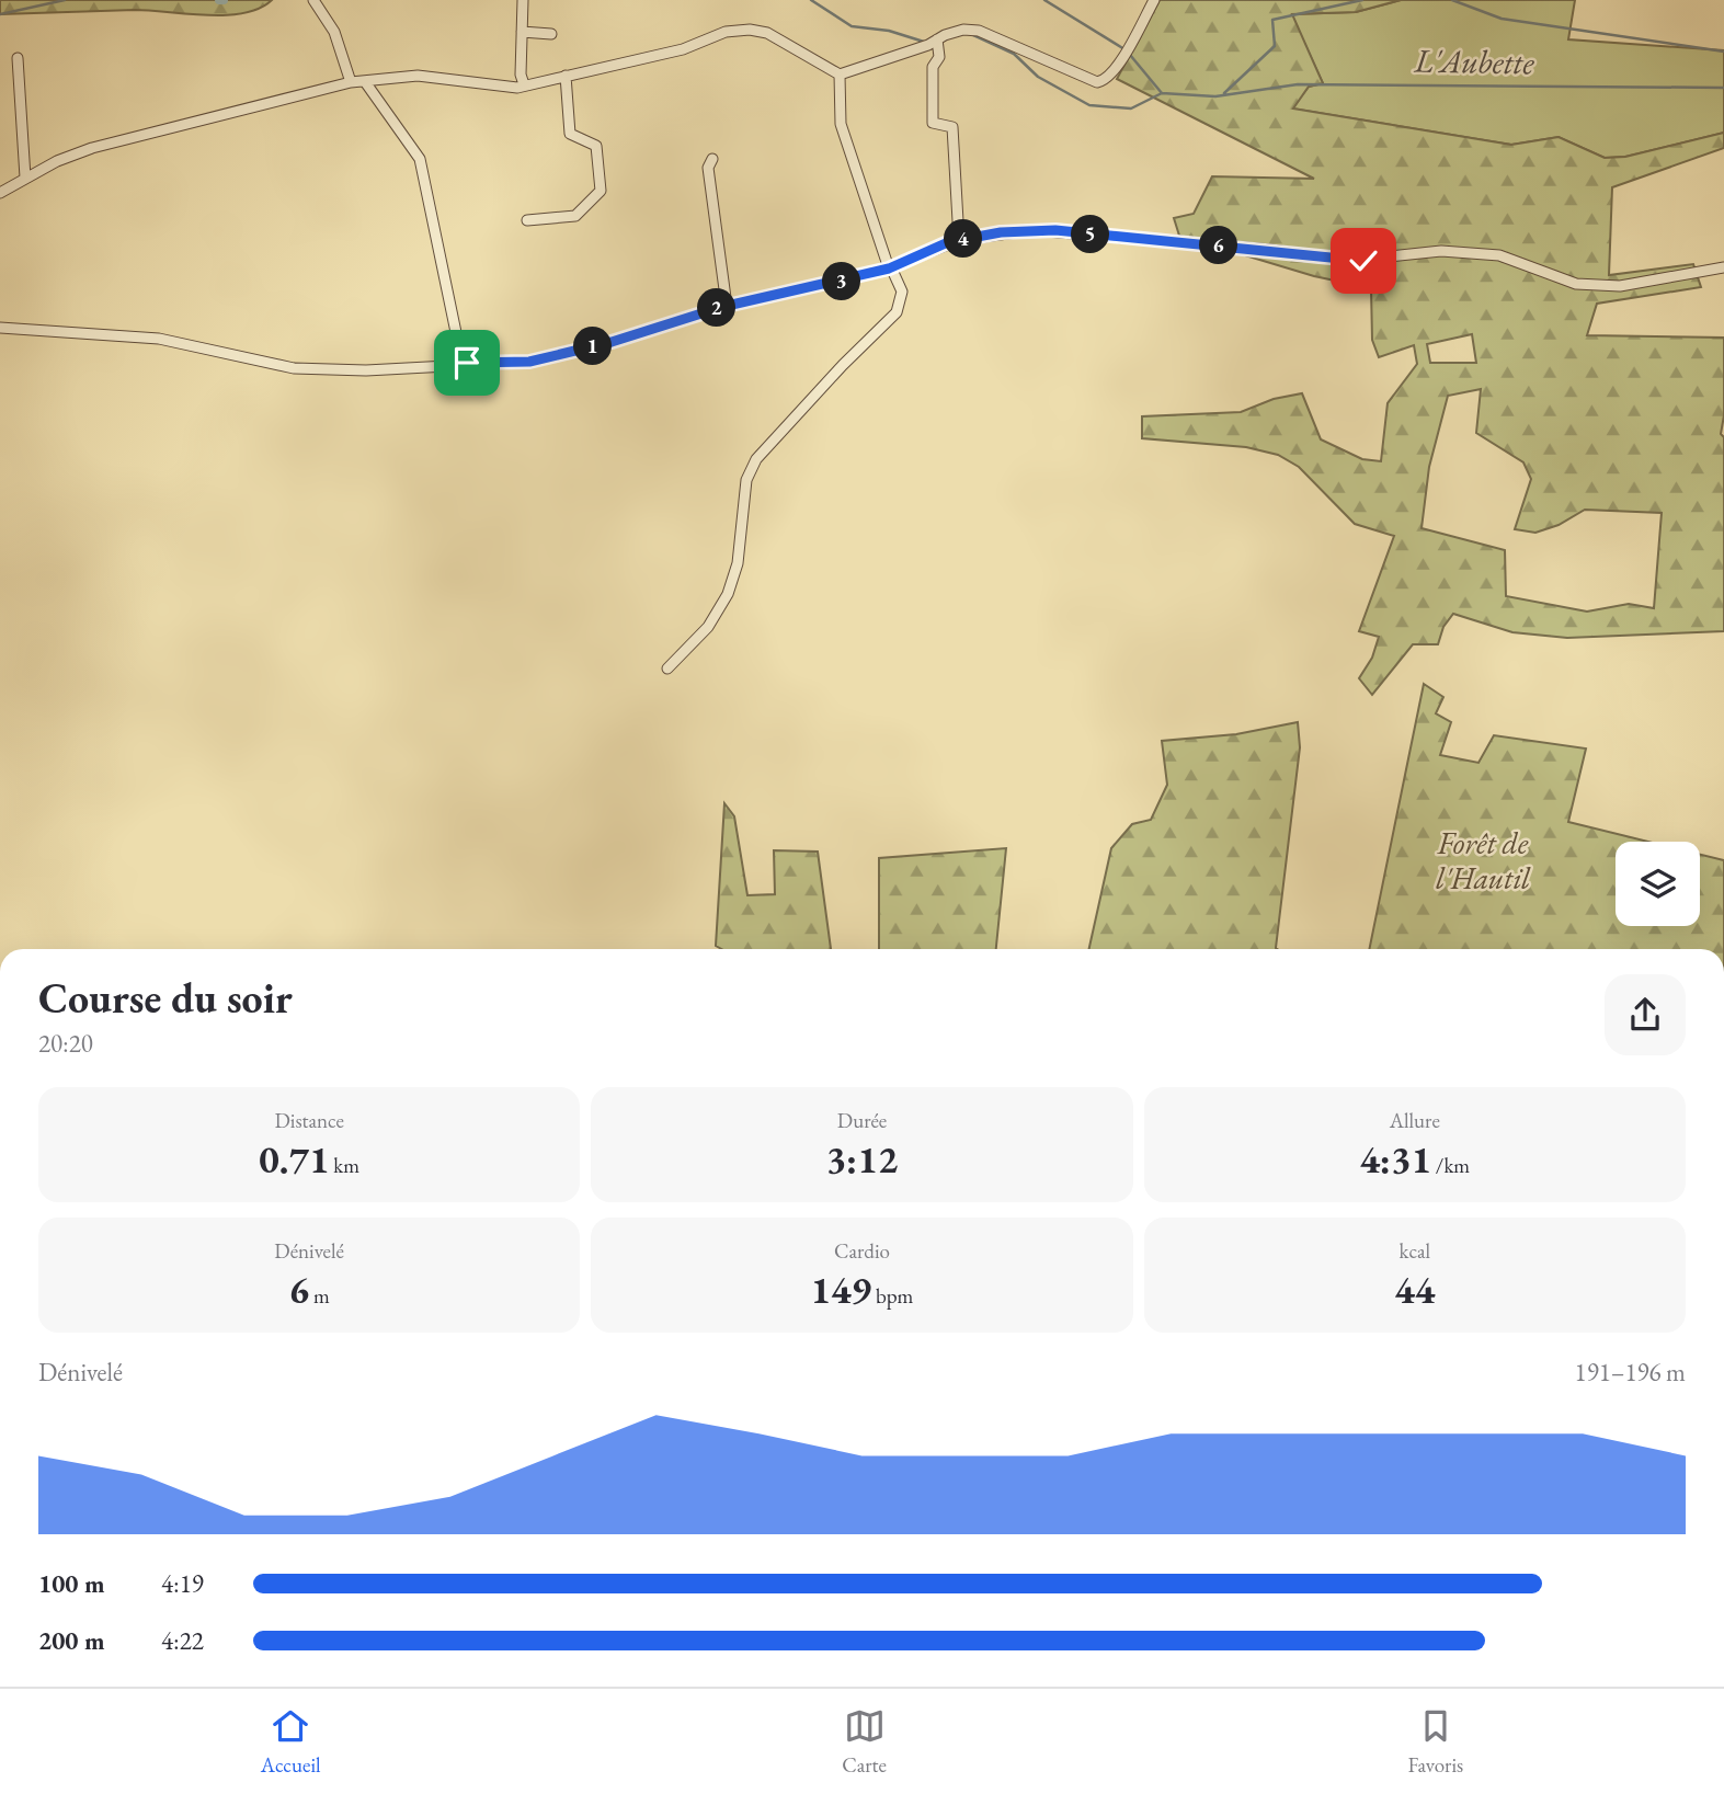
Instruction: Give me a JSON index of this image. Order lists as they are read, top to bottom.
{
  "water": ["L'Aubette"],
  "parks": ["Forêt de l'Hautil"],
  "page": {
    "pins": [
      "5",
      "4",
      "6",
      "3",
      "2",
      "1"
    ],
    "heading": ["Course du soir", "20:20"],
    "stats": [
      ["Distance", "0.71 km"],
      ["Durée", "3:12"],
      ["Allure", "4:31 /km"],
      ["Dénivelé", "6 m"],
      ["Cardio", "149 bpm"],
      ["kcal", "44"]
    ],
    "chart": ["Dénivelé", "191–196 m"],
    "list": [
      {
        "name": "100 m",
        "note": "4:19"
      },
      {
        "name": "200 m",
        "note": "4:22"
      }
    ],
    "tabs": ["Accueil", "Carte", "Favoris"]
  }
}
